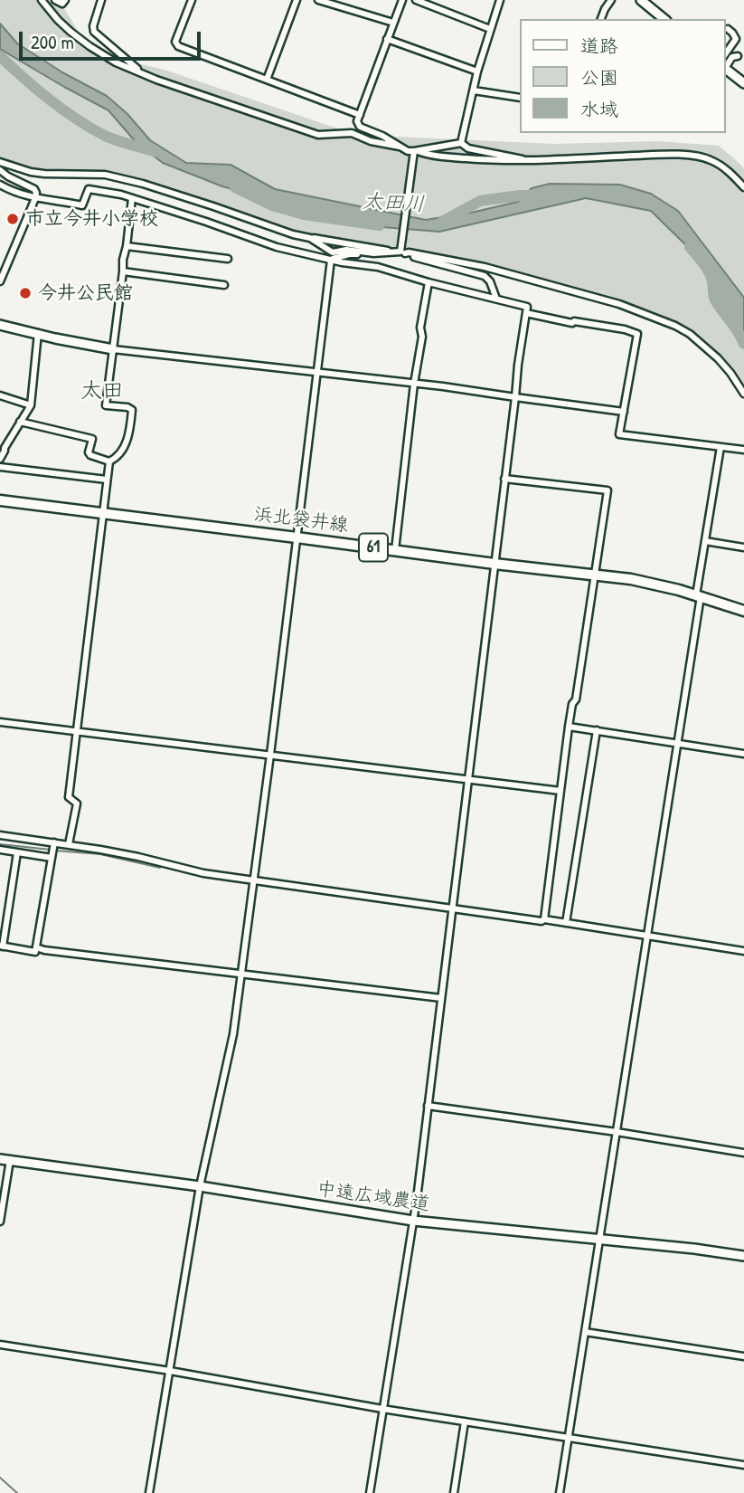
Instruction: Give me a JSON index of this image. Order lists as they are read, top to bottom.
{
  "streets": {
    "main road": ["浜北袋井線", "61"],
    "street": ["中遠広域農道"]
  },
  "districts": ["太田"],
  "water": ["太田川"],
  "places": ["市立今井小学校", "今井公民館"],
  "legend": ["道路", "公園", "水域"],
  "scale_bar": "200 m"
}
